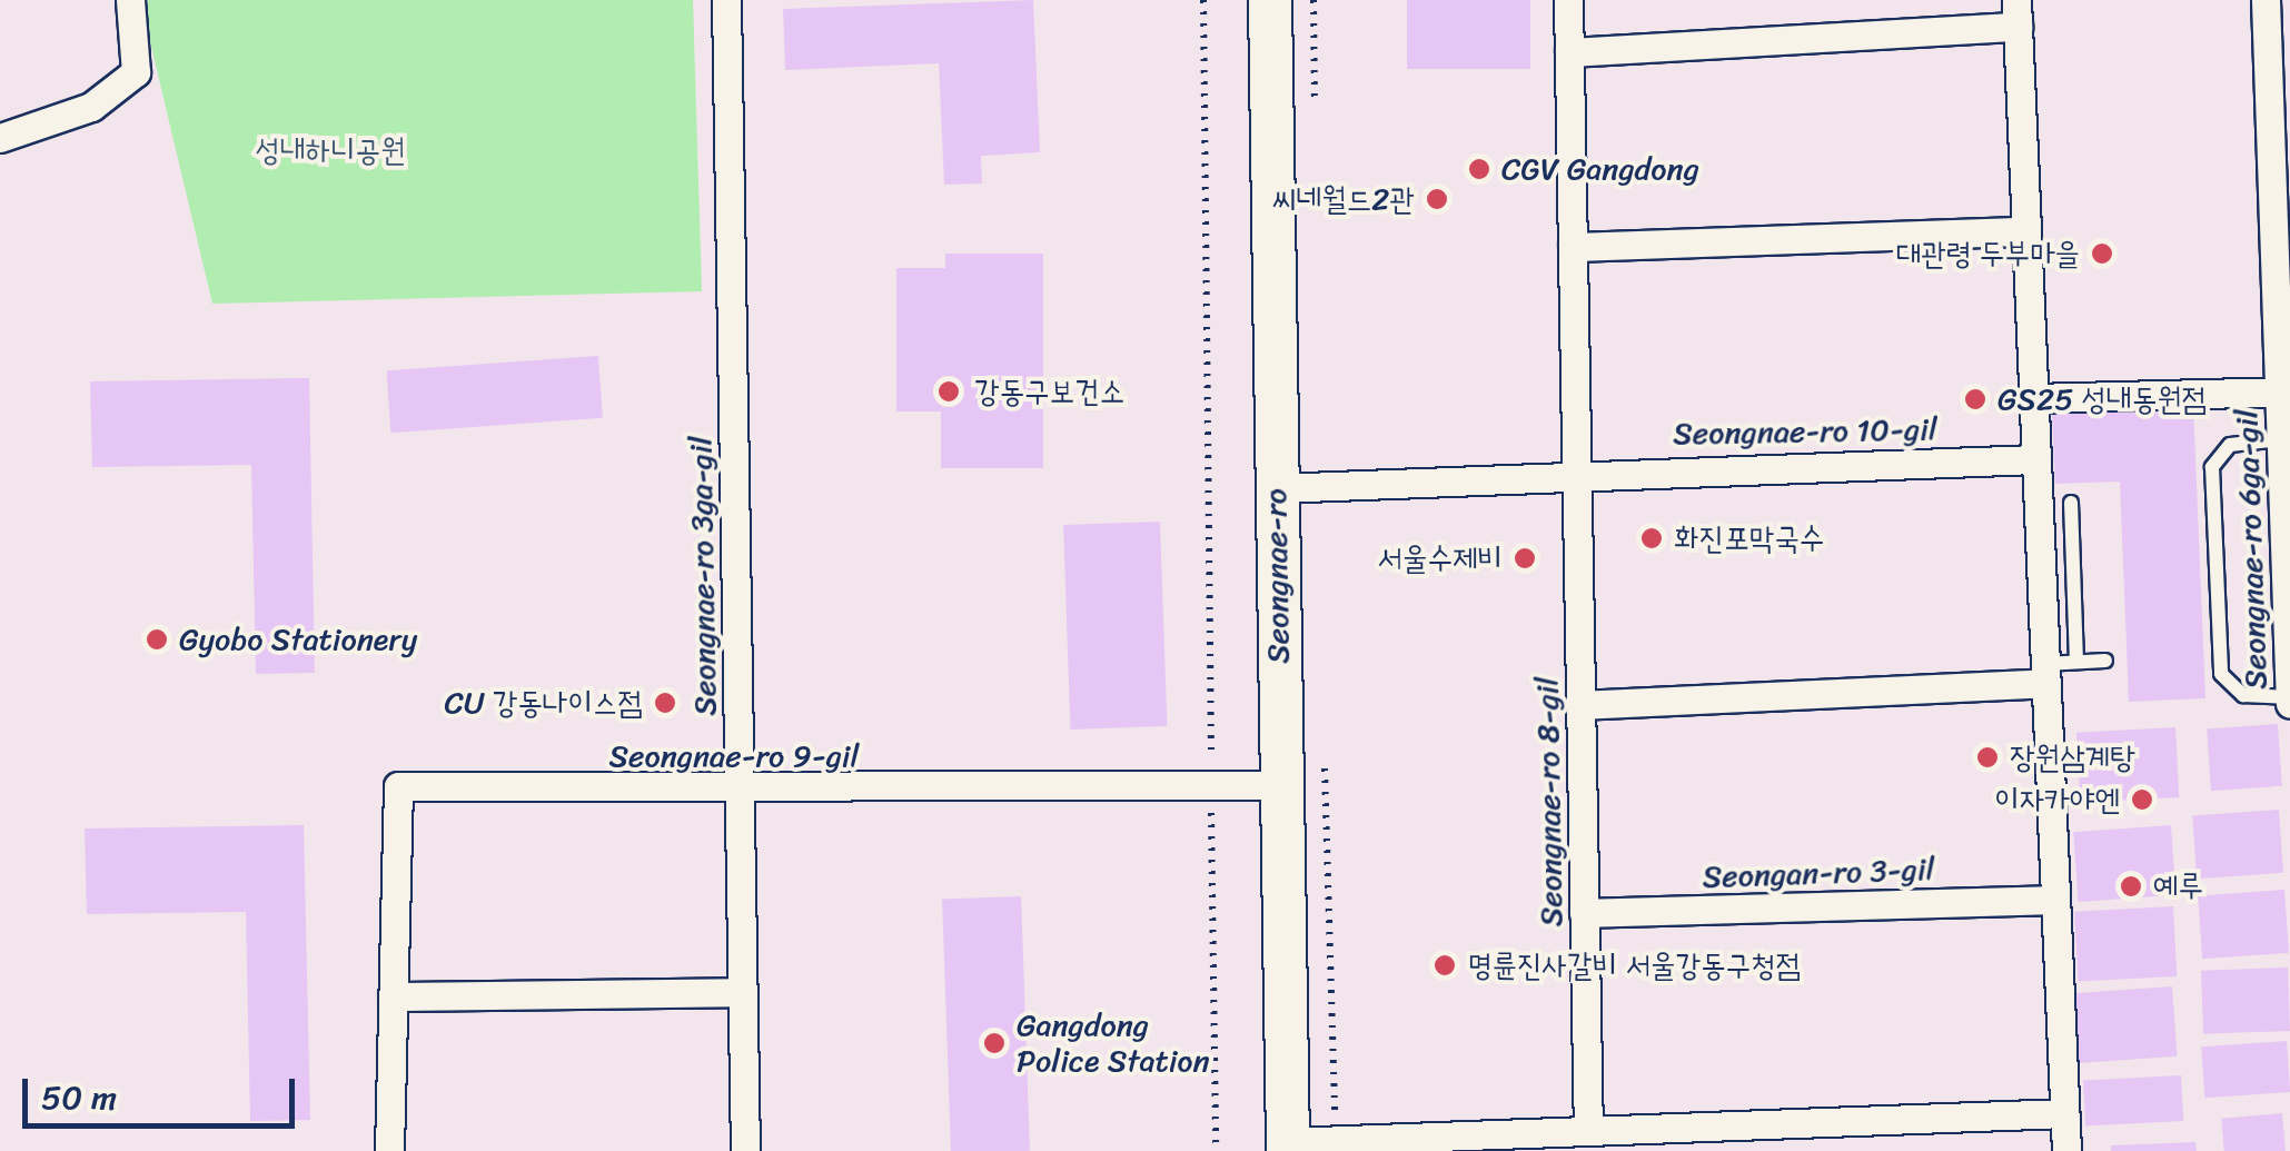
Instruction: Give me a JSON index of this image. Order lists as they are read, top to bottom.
{
  "streets": {
    "street": [
      "Seongnae-ro 10-gil",
      "Seongnae-ro 6ga-gil",
      "Seongnae-ro 3ga-gil",
      "Seongnae-ro",
      "Seongnae-ro 9-gil",
      "Seongnae-ro 8-gil",
      "Seongan-ro 3-gil"
    ]
  },
  "crossings": [
    ["Seongnae-ro 10-gil", "Seongnae-ro"],
    ["Seongnae-ro 10-gil", "Seongnae-ro 8-gil"],
    ["Seongnae-ro 3ga-gil", "Seongnae-ro 9-gil"],
    ["Seongnae-ro", "Seongnae-ro 9-gil"],
    ["Seongnae-ro 8-gil", "Seongan-ro 3-gil"]
  ],
  "parks": ["성내하니공원"],
  "places": [
    "CGV Gangdong",
    "씨네월드2관",
    "대관령 두부마을",
    "강동구보건소",
    "GS25 성내동원점",
    "화진포막국수",
    "서울수제비",
    "Gyobo Stationery",
    "CU 강동나이스점",
    "장원삼계탕",
    "이자카야엔",
    "예루",
    "명륜진사갈비 서울강동구청점",
    "Gangdong Police Station"
  ],
  "scale_bar": "50 m"
}
